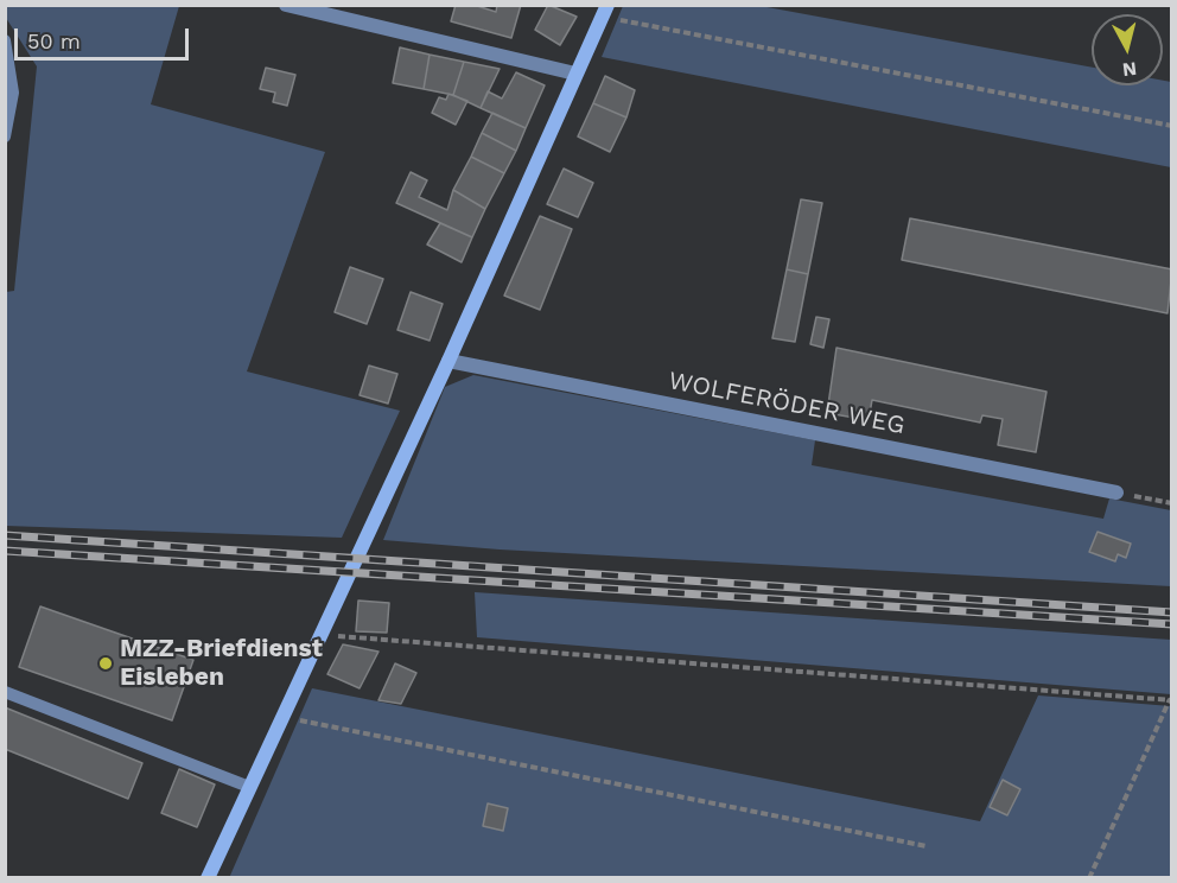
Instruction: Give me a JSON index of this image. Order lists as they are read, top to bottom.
{
  "streets": {
    "street": ["WOLFERÖDER WEG"]
  },
  "places": ["MZZ-Briefdienst Eisleben"],
  "scale_bar": "50 m",
  "north": "bottom"
}
